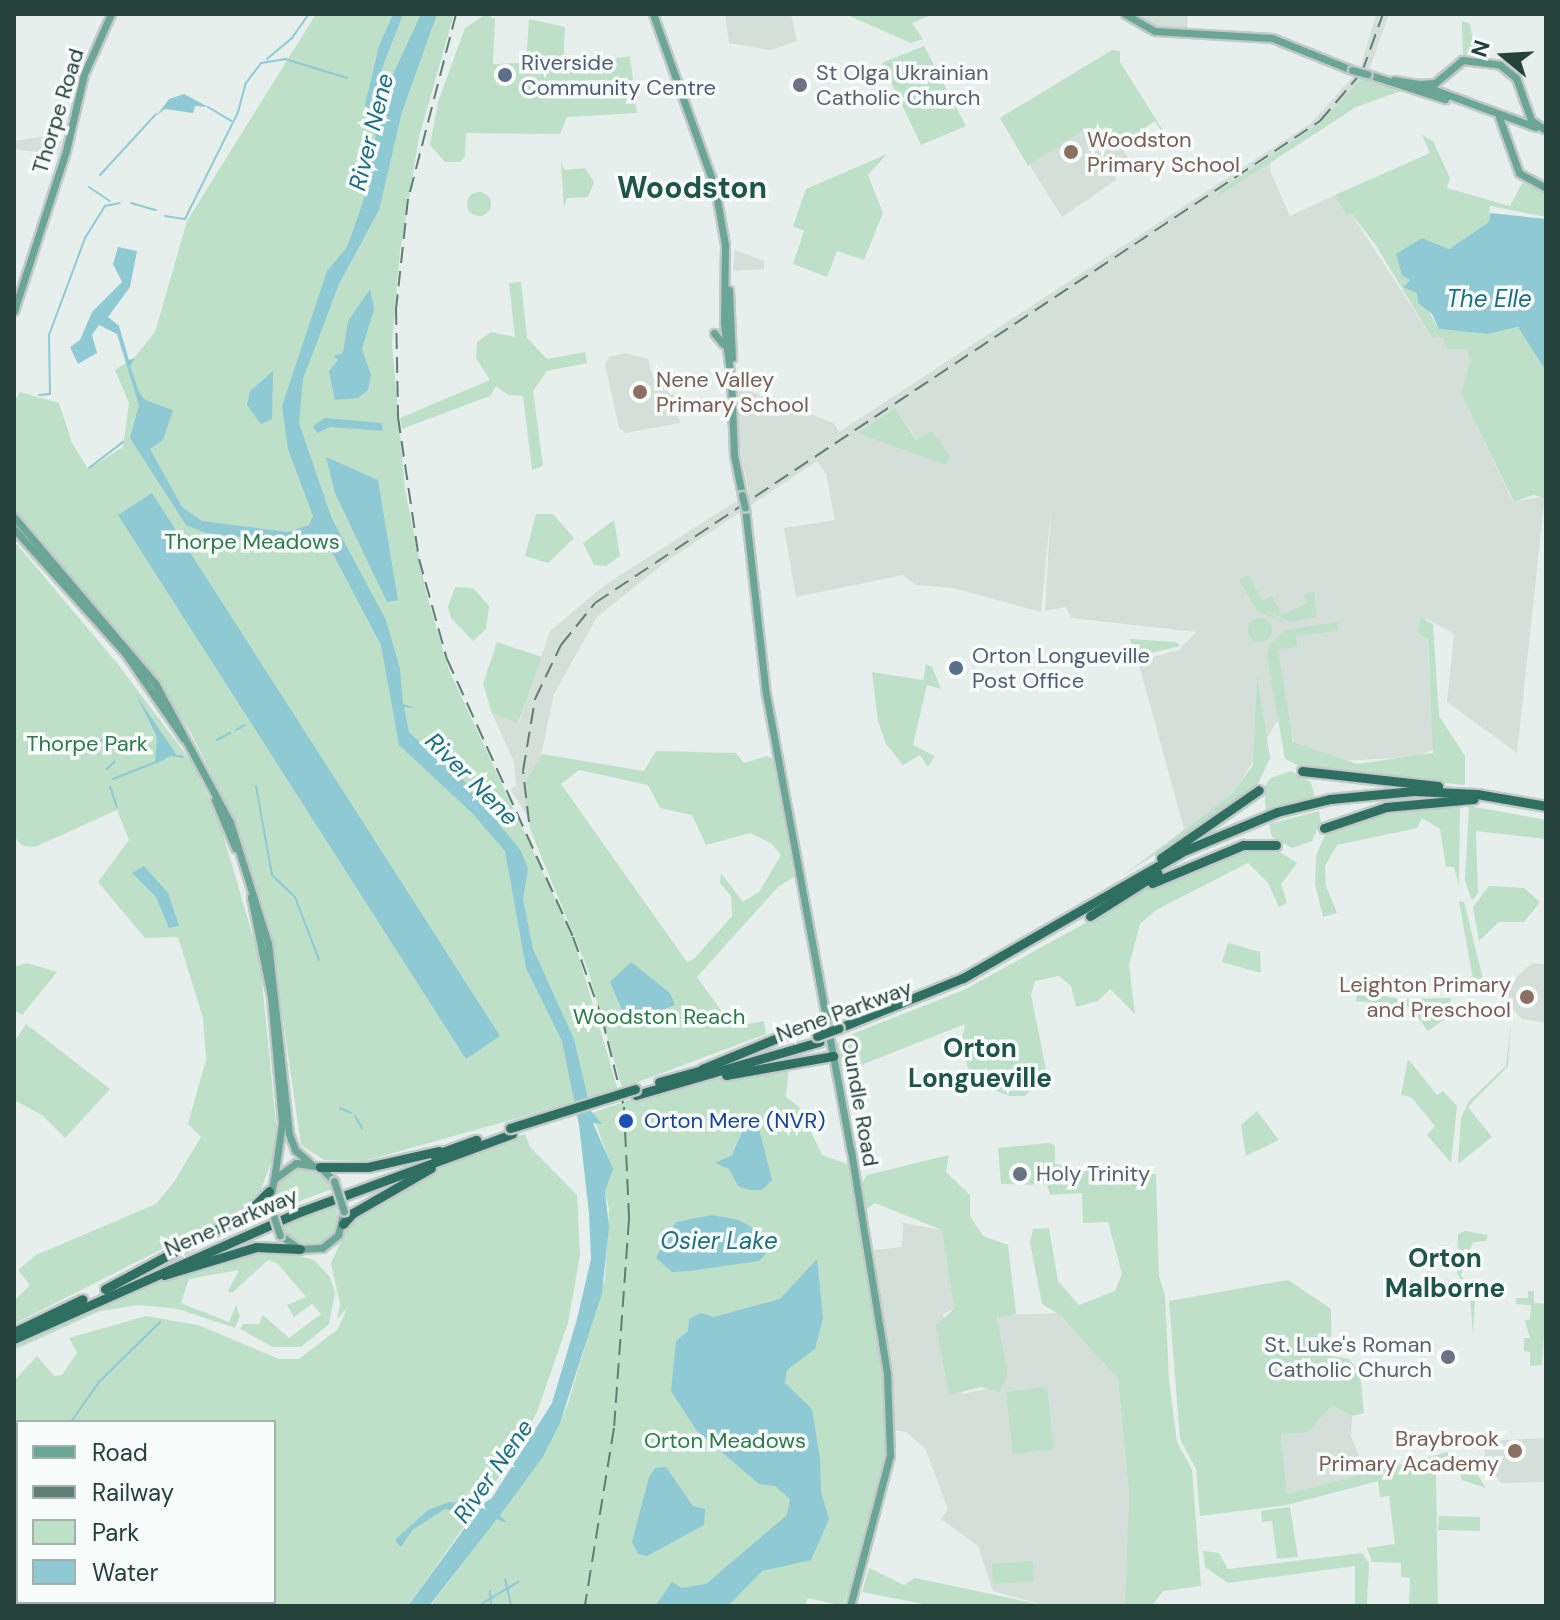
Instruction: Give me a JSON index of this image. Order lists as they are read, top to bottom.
{
  "streets": {
    "highway": ["Nene Parkway"],
    "main road": ["Thorpe Road", "Oundle Road"]
  },
  "districts": ["Woodston", "Orton Longueville", "Orton Malborne"],
  "water": ["River Nene", "The Elle", "Osier Lake"],
  "parks": [
    "Thorpe Meadows",
    "Thorpe Park",
    "Woodston Reach",
    "Orton Meadows"
  ],
  "places": [
    "Riverside Community Centre",
    "St Olga Ukrainian Catholic Church",
    "Woodston Primary School",
    "Nene Valley Primary School",
    "Orton Longueville Post Office",
    "Leighton Primary and Preschool",
    "Orton Mere (NVR)",
    "Holy Trinity",
    "St. Luke's Roman Catholic Church",
    "Braybrook Primary Academy"
  ],
  "legend": [
    "Road",
    "Railway",
    "Park",
    "Water"
  ],
  "north": "left"
}
